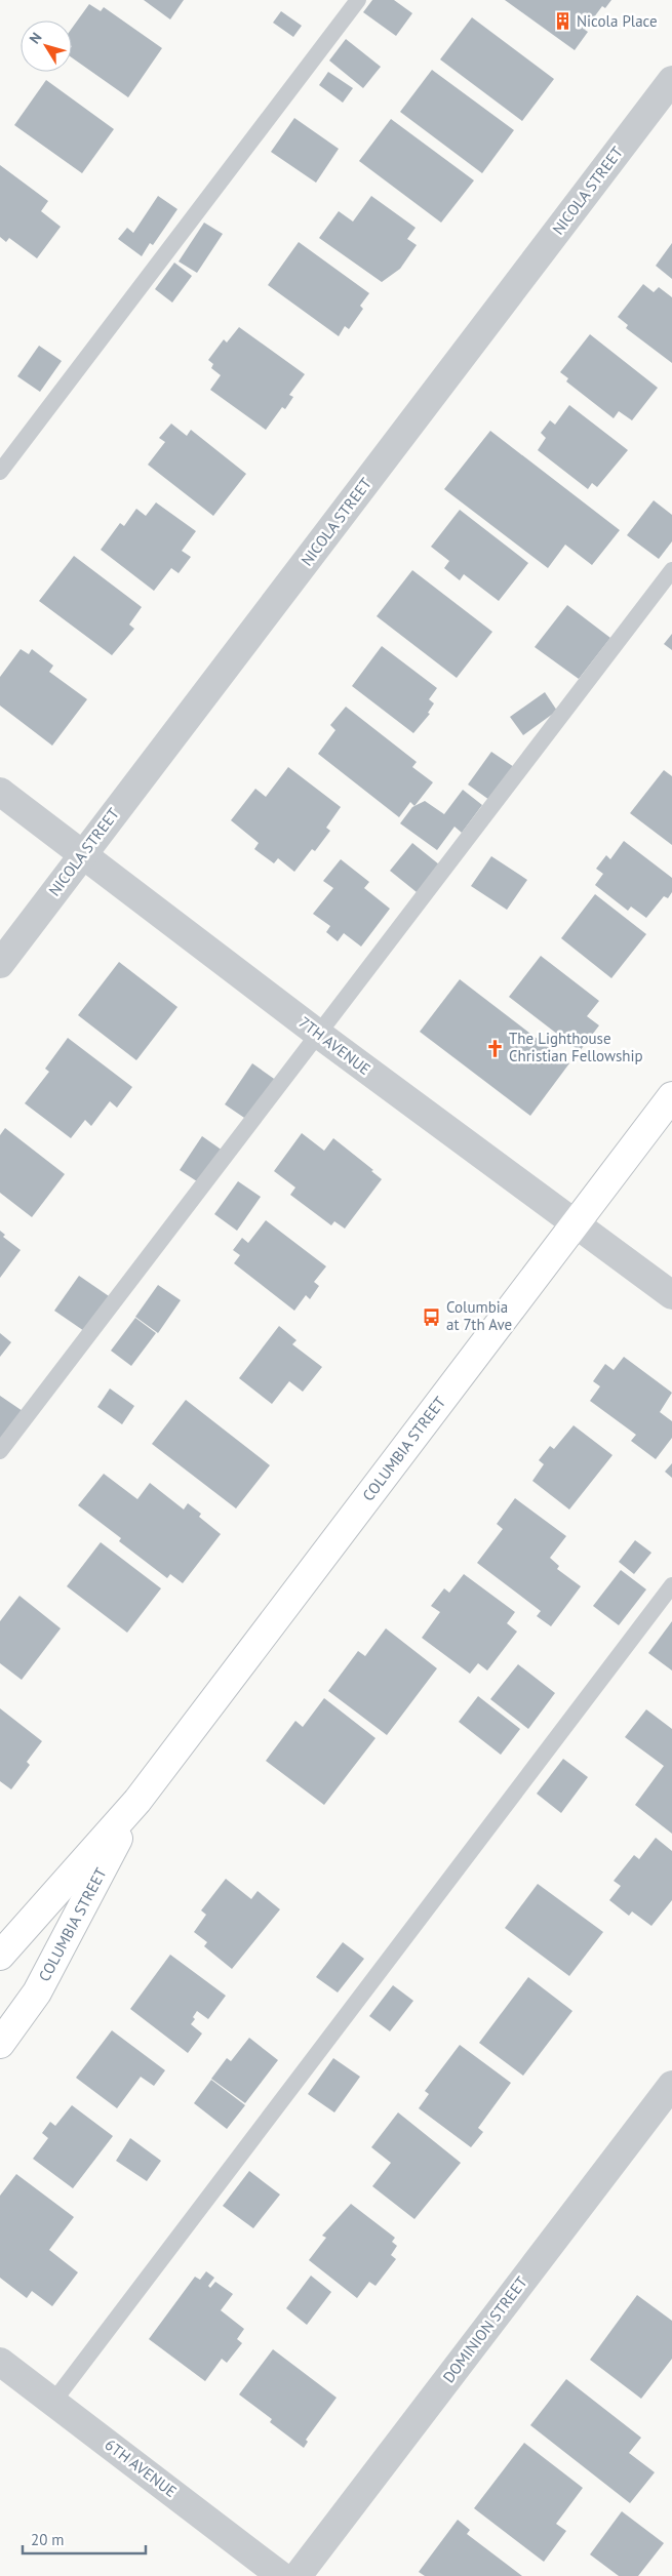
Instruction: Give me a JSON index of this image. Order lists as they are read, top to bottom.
{
  "streets": {
    "main road": ["COLUMBIA STREET"],
    "street": [
      "NICOLA STREET",
      "7TH AVENUE",
      "DOMINION STREET",
      "6TH AVENUE"
    ]
  },
  "crossings": [
    ["NICOLA STREET", "7TH AVENUE"],
    ["7TH AVENUE", "COLUMBIA STREET"]
  ],
  "places": {
    "building": ["Nicola Place"],
    "church": ["The Lighthouse Christian Fellowship"],
    "bus stop": ["Columbia at 7th Ave"]
  },
  "scale_bar": "20 m",
  "north": "top left"
}
